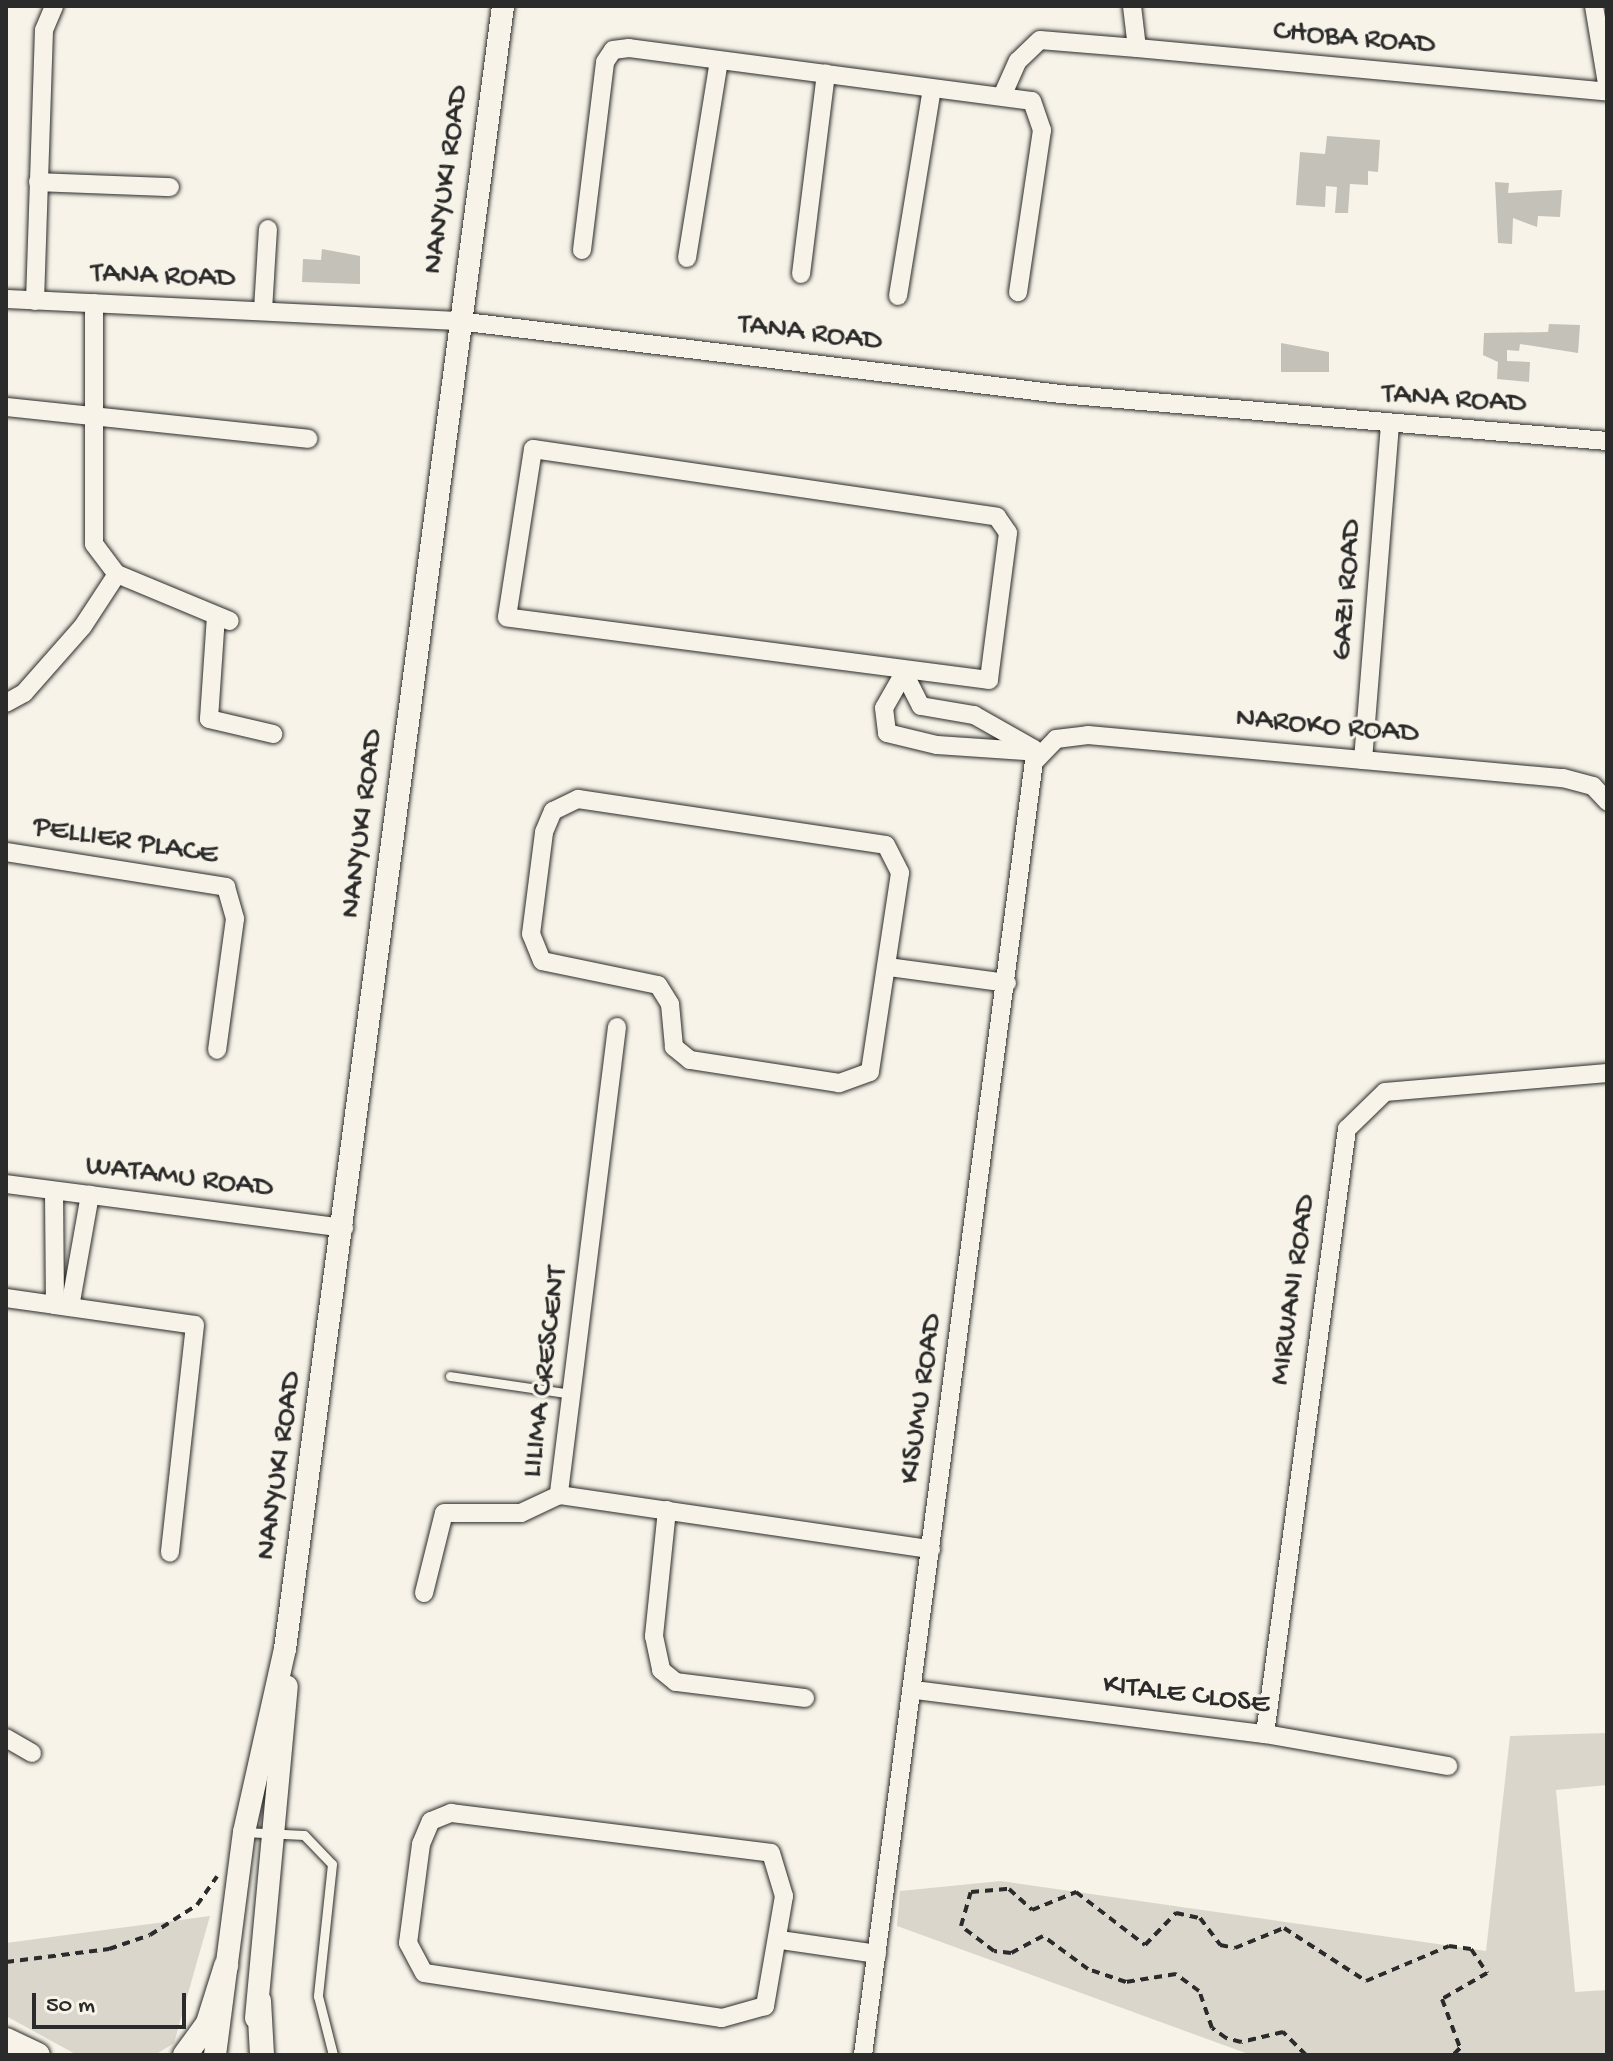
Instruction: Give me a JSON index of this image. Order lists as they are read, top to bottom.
{
  "streets": {
    "street": [
      "CHOBA ROAD",
      "NANYUKI ROAD",
      "TANA ROAD",
      "GAZI ROAD",
      "NAROKO ROAD",
      "PELLIER PLACE",
      "WATAMU ROAD",
      "MIRWANI ROAD",
      "LILIMA CRESCENT",
      "KISUMU ROAD",
      "KITALE CLOSE"
    ]
  },
  "crossings": [
    ["NANYUKI ROAD", "TANA ROAD"],
    ["NANYUKI ROAD", "WATAMU ROAD"],
    ["TANA ROAD", "GAZI ROAD"],
    ["GAZI ROAD", "NAROKO ROAD"],
    ["NAROKO ROAD", "KISUMU ROAD"],
    ["MIRWANI ROAD", "KITALE CLOSE"],
    ["LILIMA CRESCENT", "KISUMU ROAD"],
    ["KISUMU ROAD", "KITALE CLOSE"]
  ],
  "scale_bar": "50 m"
}
